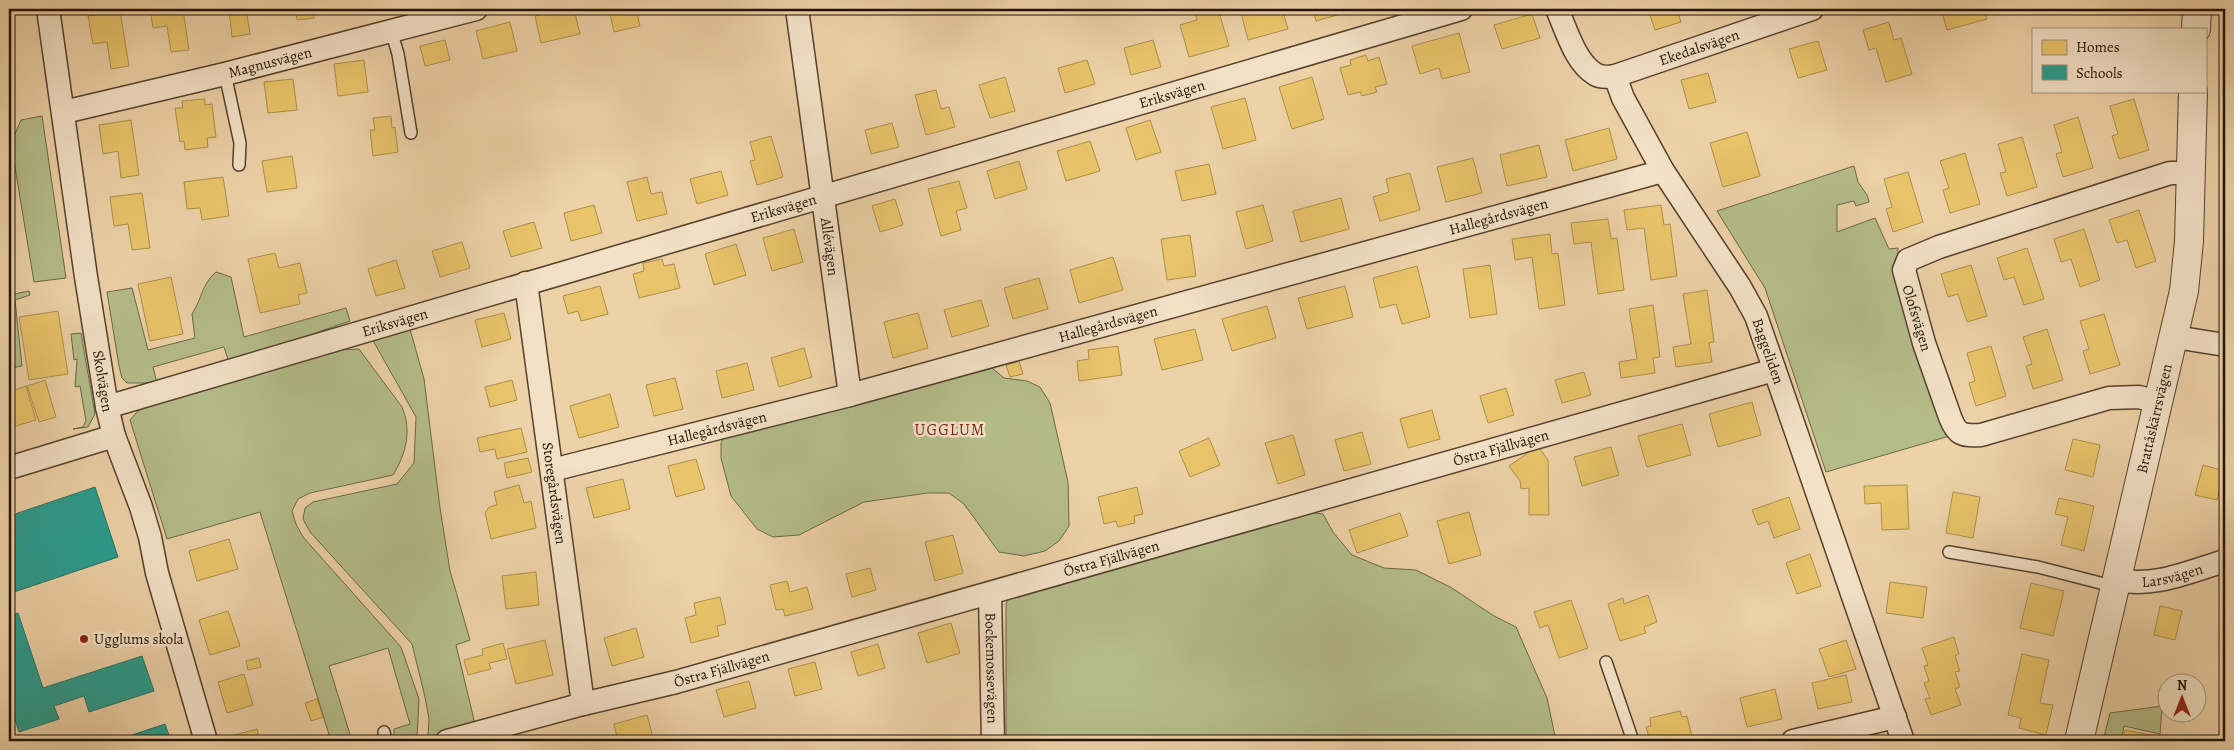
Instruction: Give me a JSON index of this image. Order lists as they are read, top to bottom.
{
  "streets": {
    "street": [
      "Ekedalsvägen",
      "Magnusvägen",
      "Eriksvägen",
      "Hallegårdsvägen",
      "Allévägen",
      "Olofsvägen",
      "Baggeliden",
      "Skolvägen",
      "Brattåskärrsvägen",
      "Östra Fjällvägen",
      "Storegårdsvägen",
      "Larsvägen",
      "Bockemossevägen"
    ]
  },
  "crossings": [
    ["Ekedalsvägen", "Baggeliden"],
    ["Magnusvägen", "Skolvägen"],
    ["Eriksvägen", "Allévägen"],
    ["Eriksvägen", "Skolvägen"],
    ["Eriksvägen", "Storegårdsvägen"],
    ["Hallegårdsvägen", "Allévägen"],
    ["Hallegårdsvägen", "Baggeliden"],
    ["Hallegårdsvägen", "Storegårdsvägen"],
    ["Olofsvägen", "Brattåskärrsvägen"],
    ["Baggeliden", "Östra Fjällvägen"],
    ["Brattåskärrsvägen", "Larsvägen"],
    ["Östra Fjällvägen", "Storegårdsvägen"],
    ["Östra Fjällvägen", "Bockemossevägen"]
  ],
  "districts": ["UGGLUM"],
  "places": ["Ugglums skola"],
  "legend": ["Homes", "Schools"],
  "north": "top"
}
